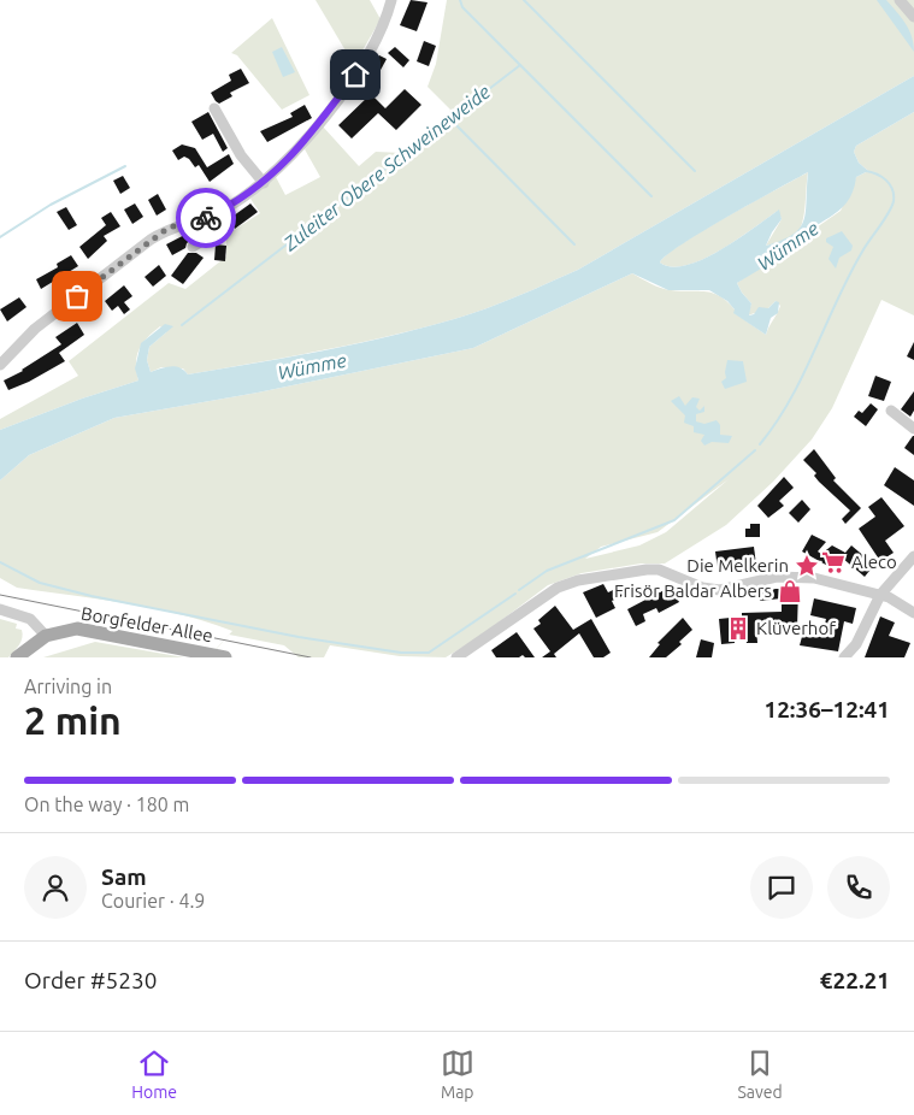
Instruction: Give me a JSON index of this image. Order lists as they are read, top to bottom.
{
  "streets": {
    "main road": ["Borgfelder Allee"]
  },
  "water": ["Zuleiter Obere Schweineweide", "Wümme"],
  "places": {
    "supermarket": ["Aleco"],
    "place": ["Die Melkerin"],
    "shop": ["Frisör Baldar Albers"],
    "building": ["Klüverhof"]
  },
  "page": {
    "heading": ["2 min", "Arriving in", "12:36–12:41"],
    "panel": [
      "Sam",
      "Courier · 4.9",
      "Order #5230",
      "€22.21"
    ],
    "bar": "On the way · 180 m",
    "tabs": ["Home", "Map", "Saved"]
  }
}
